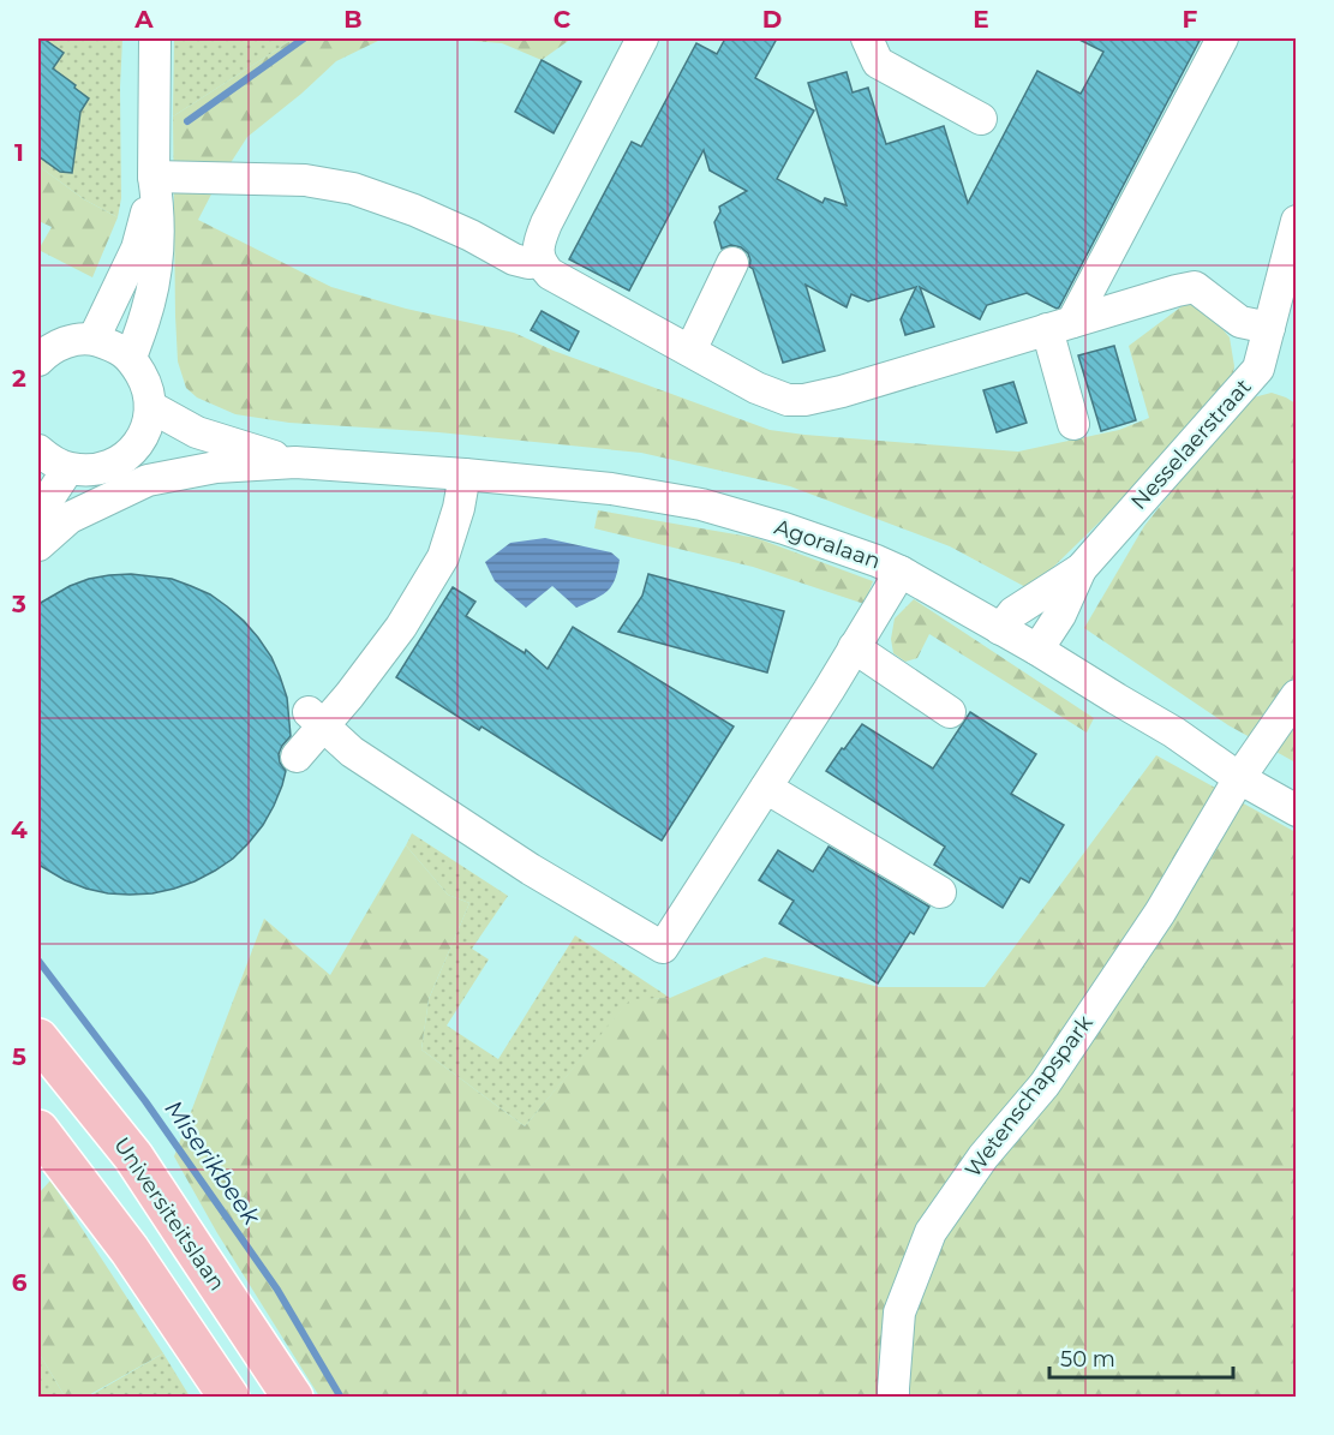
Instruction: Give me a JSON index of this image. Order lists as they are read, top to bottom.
{
  "streets": {
    "highway": ["Universiteitslaan"],
    "street": ["Nesselaerstraat", "Agoralaan", "Wetenschapspark"]
  },
  "crossings": [
    ["Nesselaerstraat", "Agoralaan"],
    ["Agoralaan", "Wetenschapspark"]
  ],
  "water": ["Miserikbeek"],
  "scale_bar": "50 m",
  "grid": {
    "columns": [
      "A",
      "B",
      "C",
      "D",
      "E",
      "F"
    ],
    "rows": [
      "1",
      "2",
      "3",
      "4",
      "5",
      "6"
    ]
  }
}
